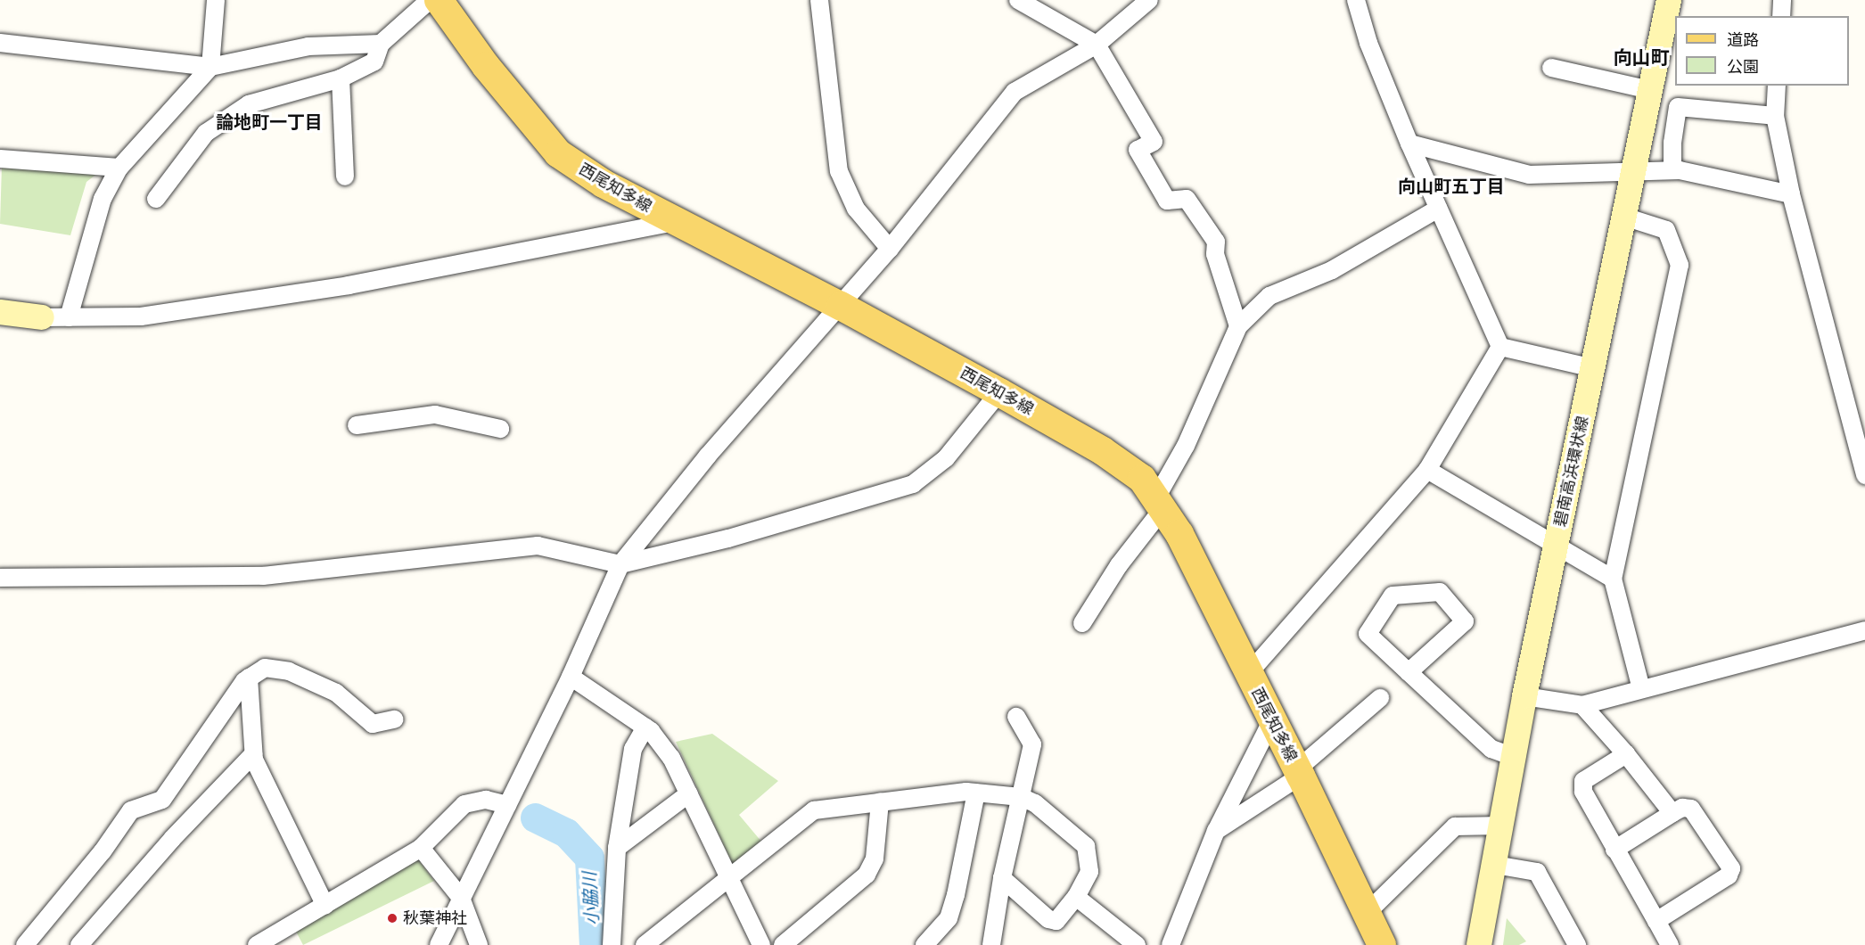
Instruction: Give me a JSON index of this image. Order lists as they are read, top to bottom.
{
  "streets": {
    "main road": ["西尾知多線", "碧南高浜環状線"]
  },
  "districts": ["向山町", "論地町一丁目", "向山町五丁目"],
  "water": ["小脇川"],
  "places": ["秋葉神社"],
  "legend": ["道路", "公園"]
}
